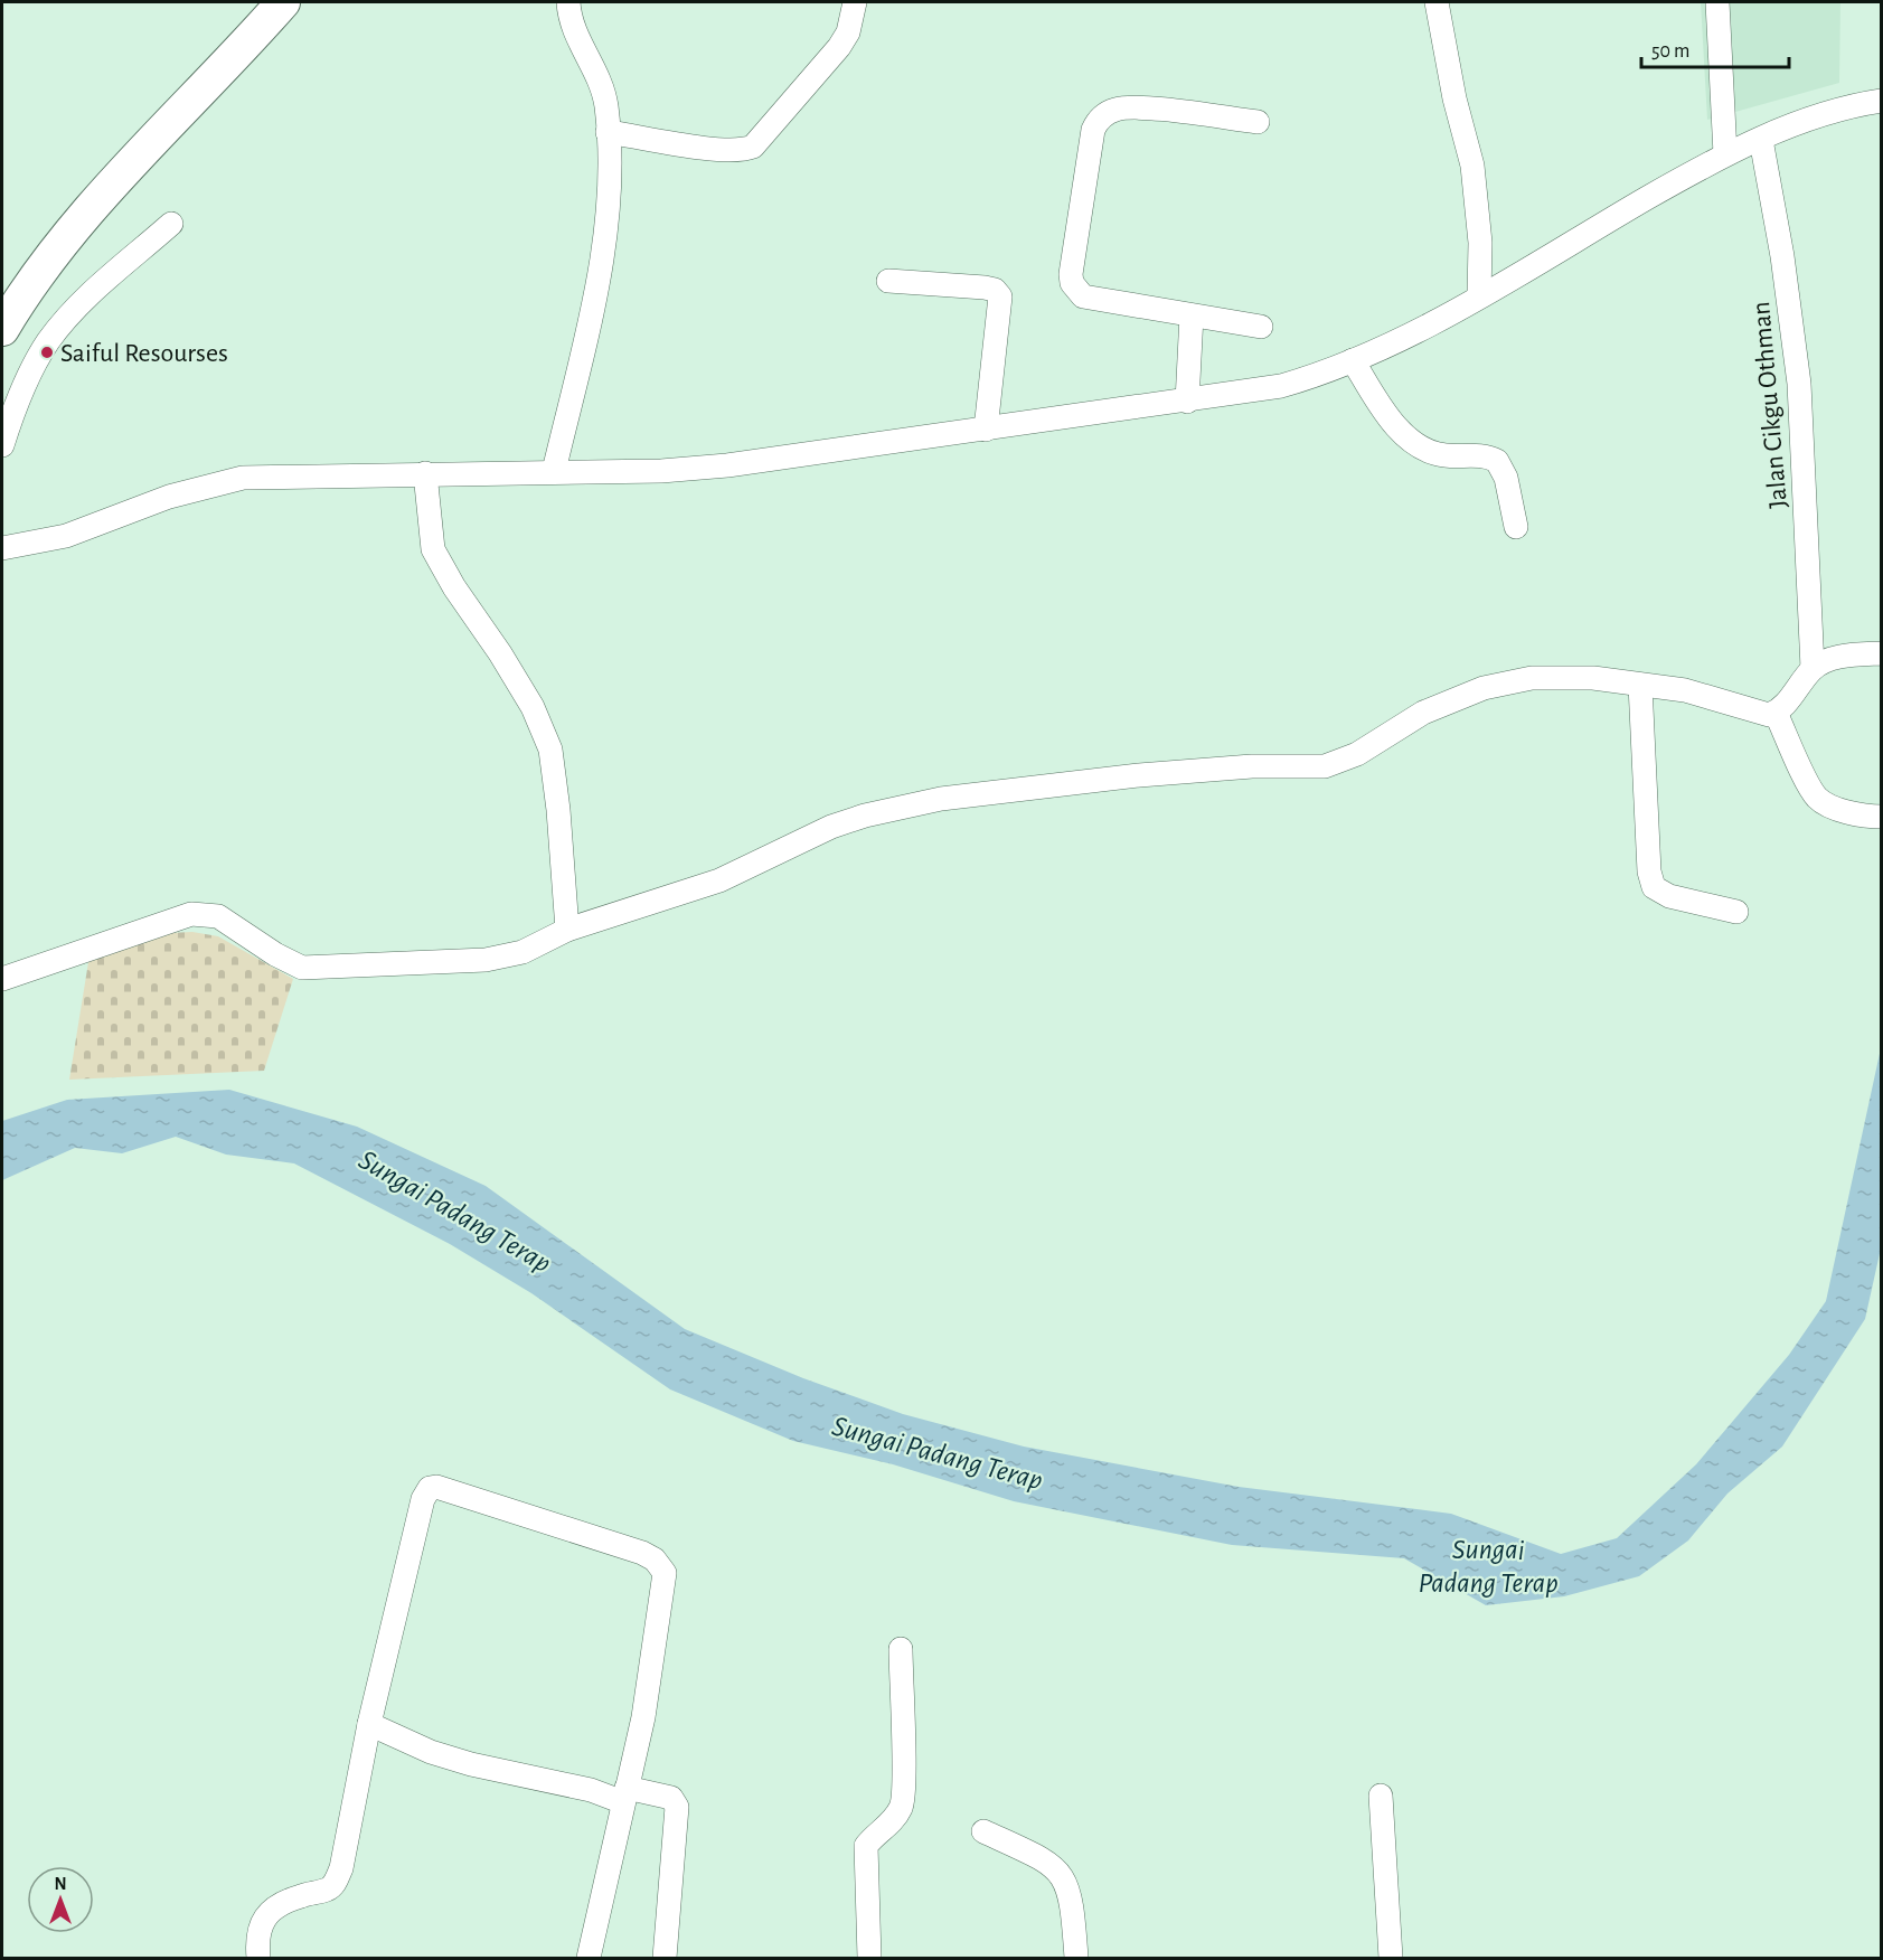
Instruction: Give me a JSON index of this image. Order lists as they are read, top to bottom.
{
  "streets": {
    "street": ["Jalan Cikgu Othman"]
  },
  "water": ["Sungai Padang Terap"],
  "places": ["Saiful Resourses"],
  "scale_bar": "50 m",
  "north": "top"
}
